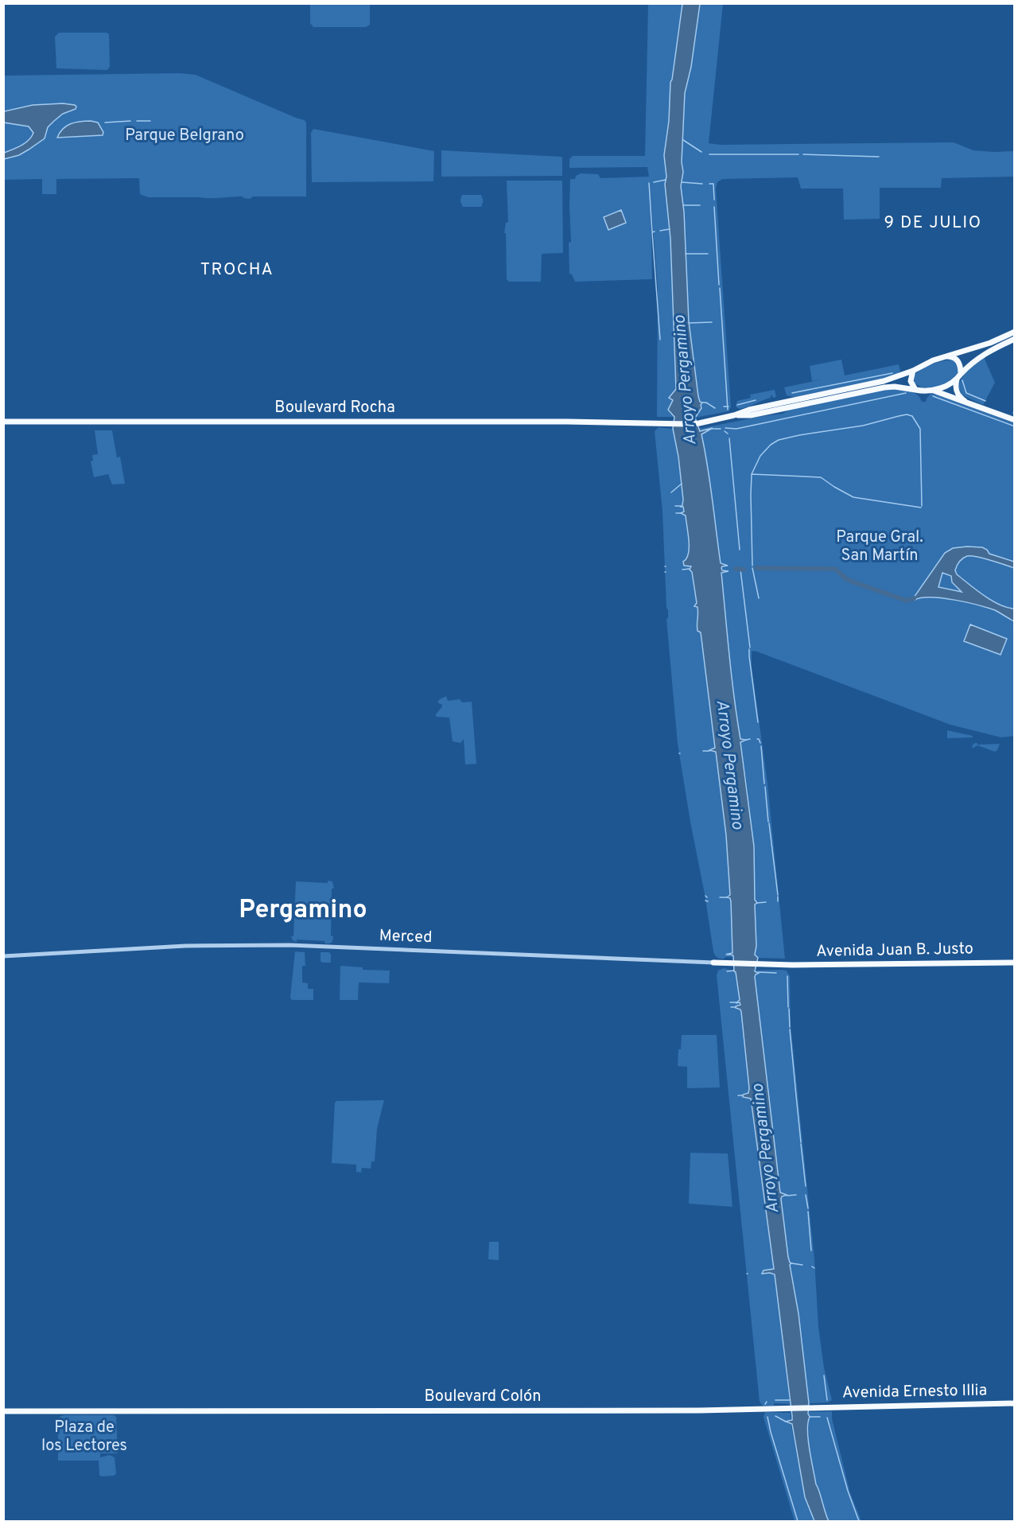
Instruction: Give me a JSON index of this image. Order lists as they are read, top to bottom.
{
  "streets": {
    "main road": [
      "Boulevard Rocha",
      "Merced",
      "Avenida Juan B. Justo",
      "Avenida Ernesto Illia",
      "Boulevard Colón"
    ]
  },
  "crossings": [
    ["Merced", "Avenida Juan B. Justo"],
    ["Avenida Ernesto Illia", "Boulevard Colón"]
  ],
  "districts": ["9 DE JULIO", "TROCHA", "Pergamino"],
  "water": ["Arroyo Pergamino"],
  "parks": ["Parque Belgrano", "Parque Gral. San Martín", "Plaza de los Lectores"]
}
